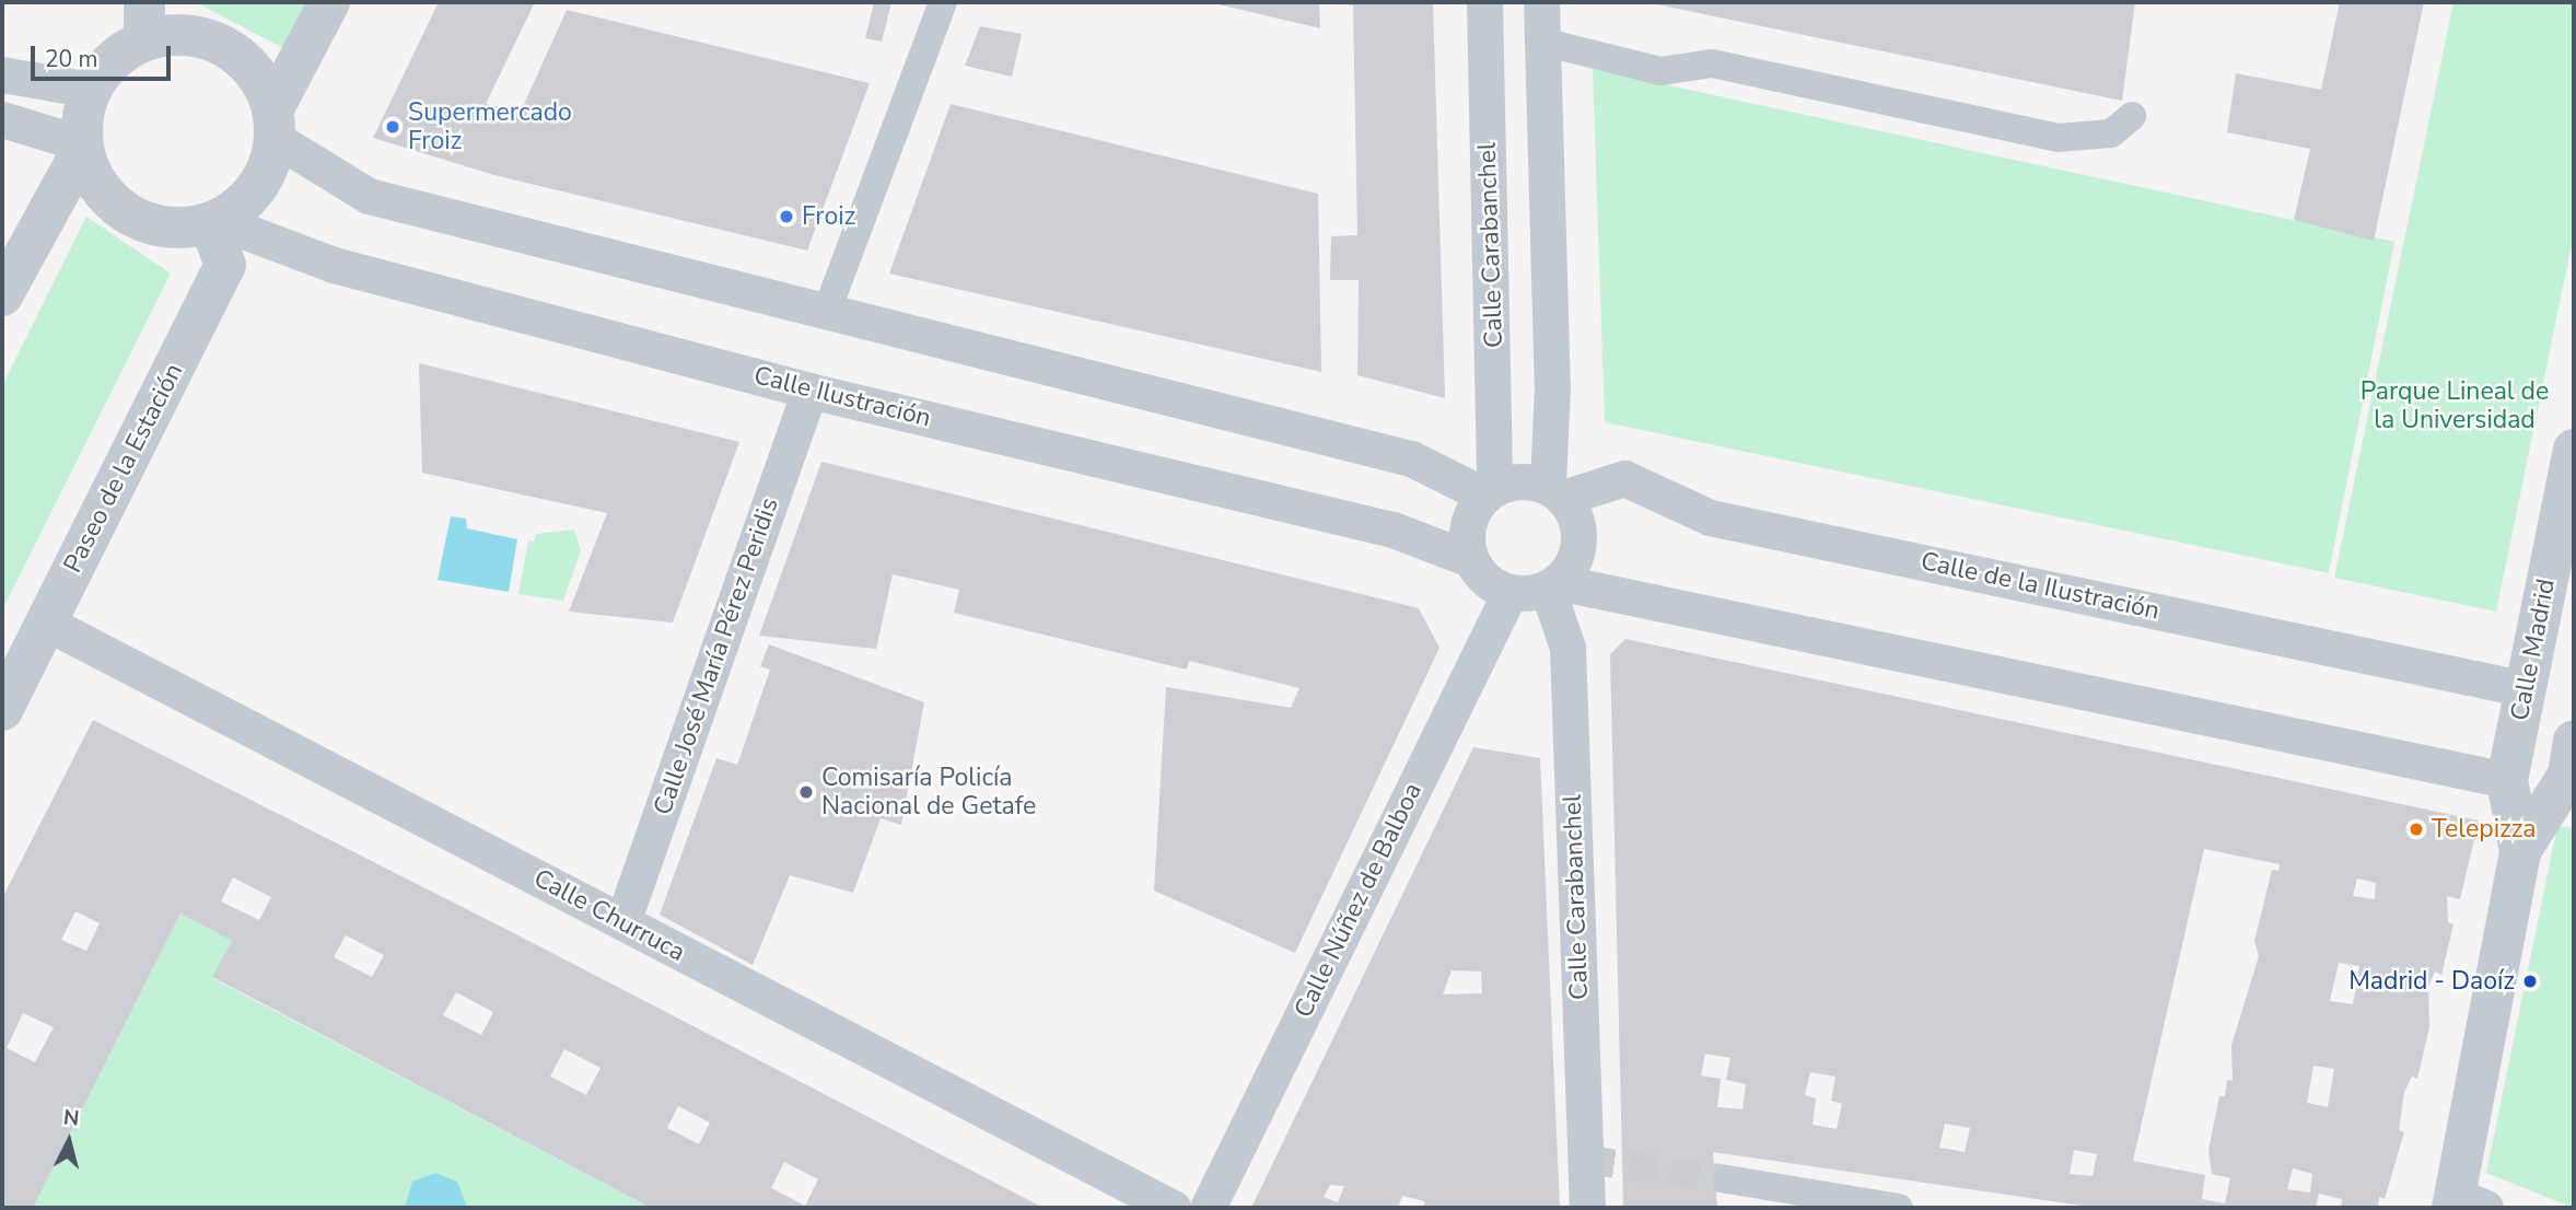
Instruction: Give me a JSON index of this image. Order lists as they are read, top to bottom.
{
  "streets": {
    "street": [
      "Calle Carabanchel",
      "Calle Ilustración",
      "Paseo de la Estación",
      "Calle de la Ilustración",
      "Calle Madrid",
      "Calle José María Pérez Peridis",
      "Calle Núñez de Balboa",
      "Calle Churruca"
    ]
  },
  "crossings": [
    ["Calle Carabanchel", "Calle Ilustración"],
    ["Calle Carabanchel", "Calle de la Ilustración"],
    ["Calle Carabanchel", "Calle Núñez de Balboa"],
    ["Calle Ilustración", "Paseo de la Estación"],
    ["Calle Ilustración", "Calle de la Ilustración"],
    ["Calle Ilustración", "Calle José María Pérez Peridis"],
    ["Calle Ilustración", "Calle Núñez de Balboa"],
    ["Paseo de la Estación", "Calle Churruca"],
    ["Calle de la Ilustración", "Calle Madrid"],
    ["Calle de la Ilustración", "Calle Núñez de Balboa"],
    ["Calle José María Pérez Peridis", "Calle Churruca"]
  ],
  "parks": ["Parque Lineal de la Universidad"],
  "places": [
    "Supermercado Froiz",
    "Froiz",
    "Comisaría Policía Nacional de Getafe",
    "Telepizza",
    "Madrid - Daoíz"
  ],
  "scale_bar": "20 m",
  "north": "top"
}
